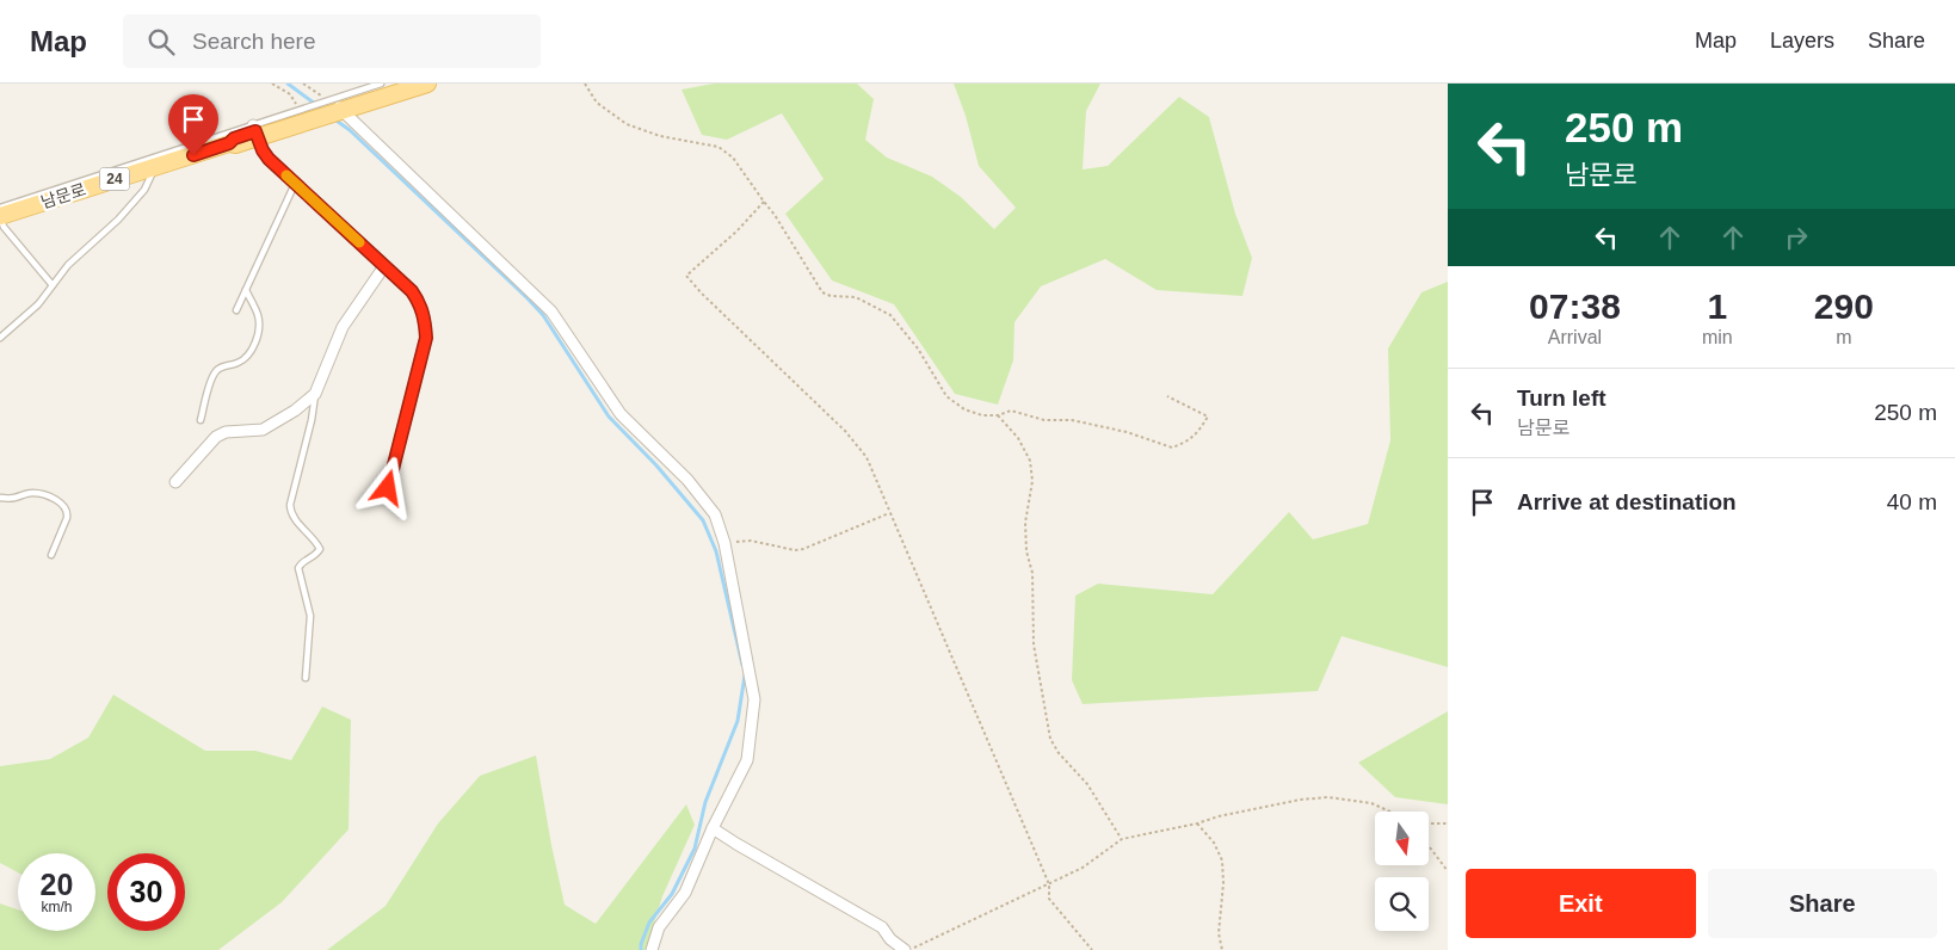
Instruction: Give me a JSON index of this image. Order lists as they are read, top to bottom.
{
  "streets": {
    "main road": ["24", "남문로"]
  },
  "north": "bottom",
  "page": {
    "header": "Map",
    "search": "Search here",
    "nav": ["Map", "Layers", "Share"],
    "turn": ["250 m", "남문로"],
    "eta": [
      "07:38",
      "Arrival",
      "1",
      "min",
      "290",
      "m"
    ],
    "list": [
      {
        "name": "Turn left",
        "note": "남문로",
        "value": "250 m"
      },
      {
        "name": "Arrive at destination",
        "value": "40 m"
      }
    ],
    "speed": "20 km/h",
    "limit": "30",
    "buttons": ["Exit", "Share"]
  }
}
